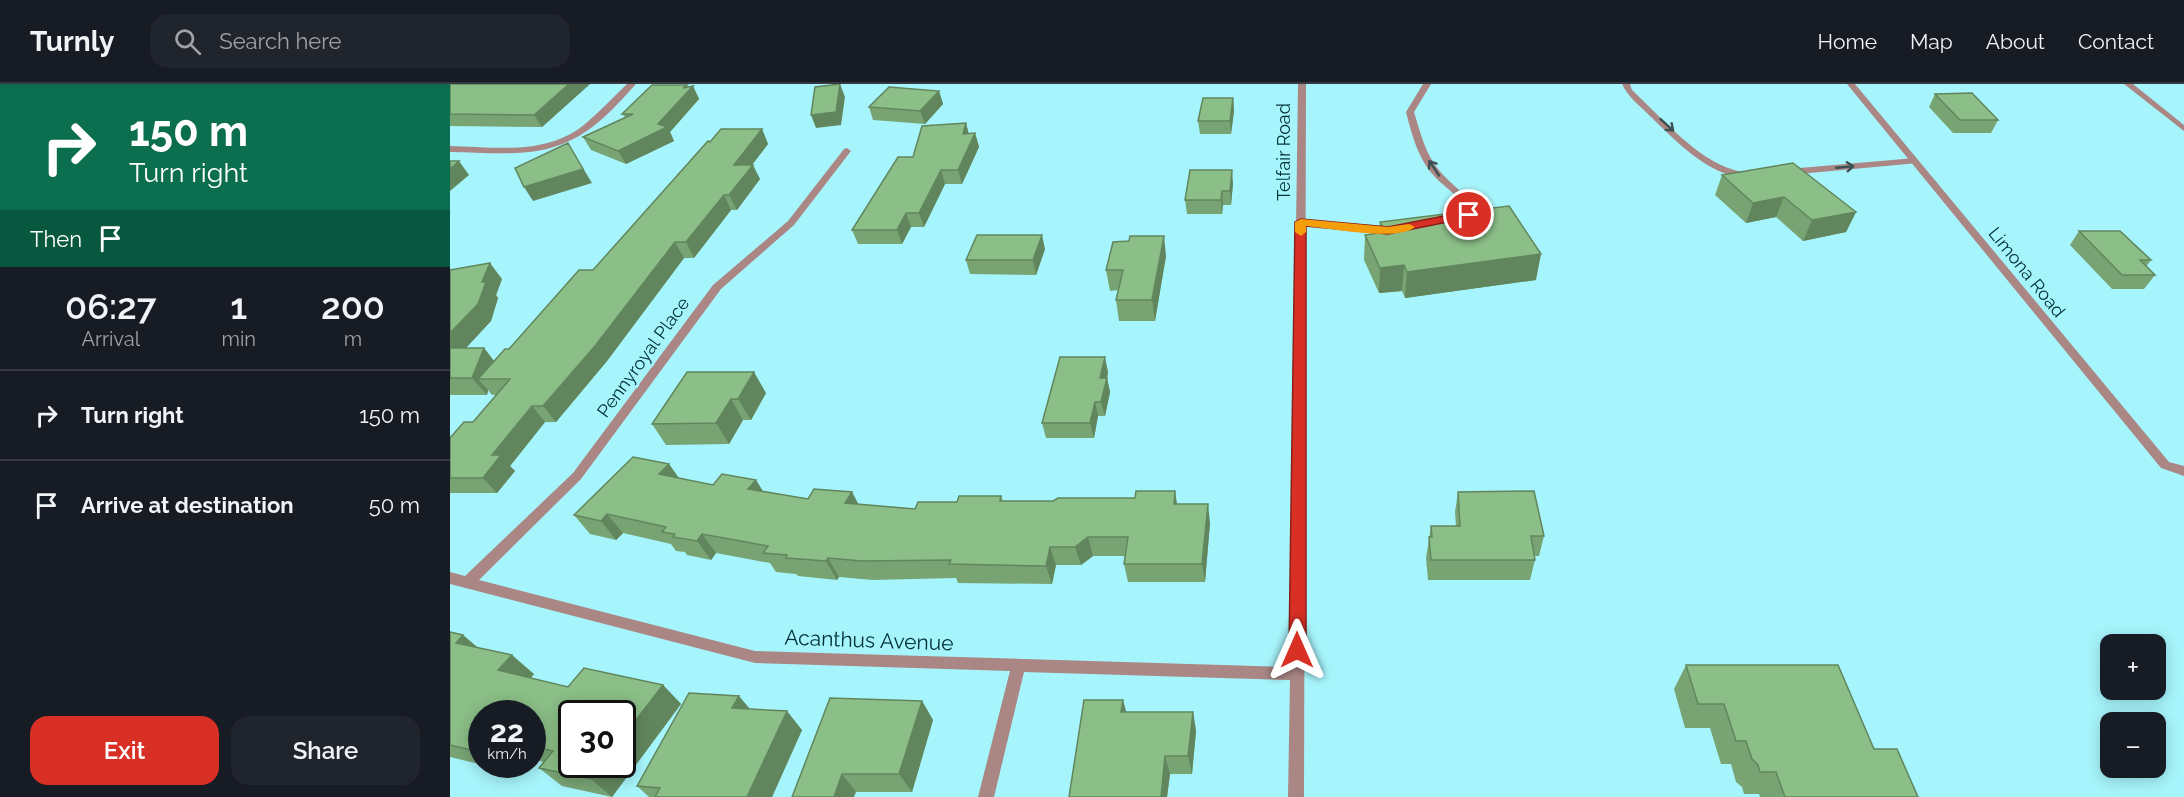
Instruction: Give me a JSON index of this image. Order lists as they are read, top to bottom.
{
  "streets": {
    "street": [
      "Telfair Road",
      "Limona Road",
      "Pennyroyal Place",
      "Acanthus Avenue"
    ]
  },
  "crossings": [
    ["Telfair Road", "Acanthus Avenue"],
    ["Pennyroyal Place", "Acanthus Avenue"]
  ],
  "page": {
    "header": "Turnly",
    "search": "Search here",
    "nav": [
      "Home",
      "Map",
      "About",
      "Contact"
    ],
    "turn": ["150 m", "Turn right"],
    "then": "Then",
    "eta": [
      "06:27",
      "Arrival",
      "1",
      "min",
      "200",
      "m"
    ],
    "list": [
      {
        "name": "Turn right",
        "value": "150 m"
      },
      {
        "name": "Arrive at destination",
        "value": "50 m"
      }
    ],
    "map_buttons": ["+", "−"],
    "speed": "22 km/h",
    "limit": "30",
    "buttons": ["Exit", "Share"]
  }
}
